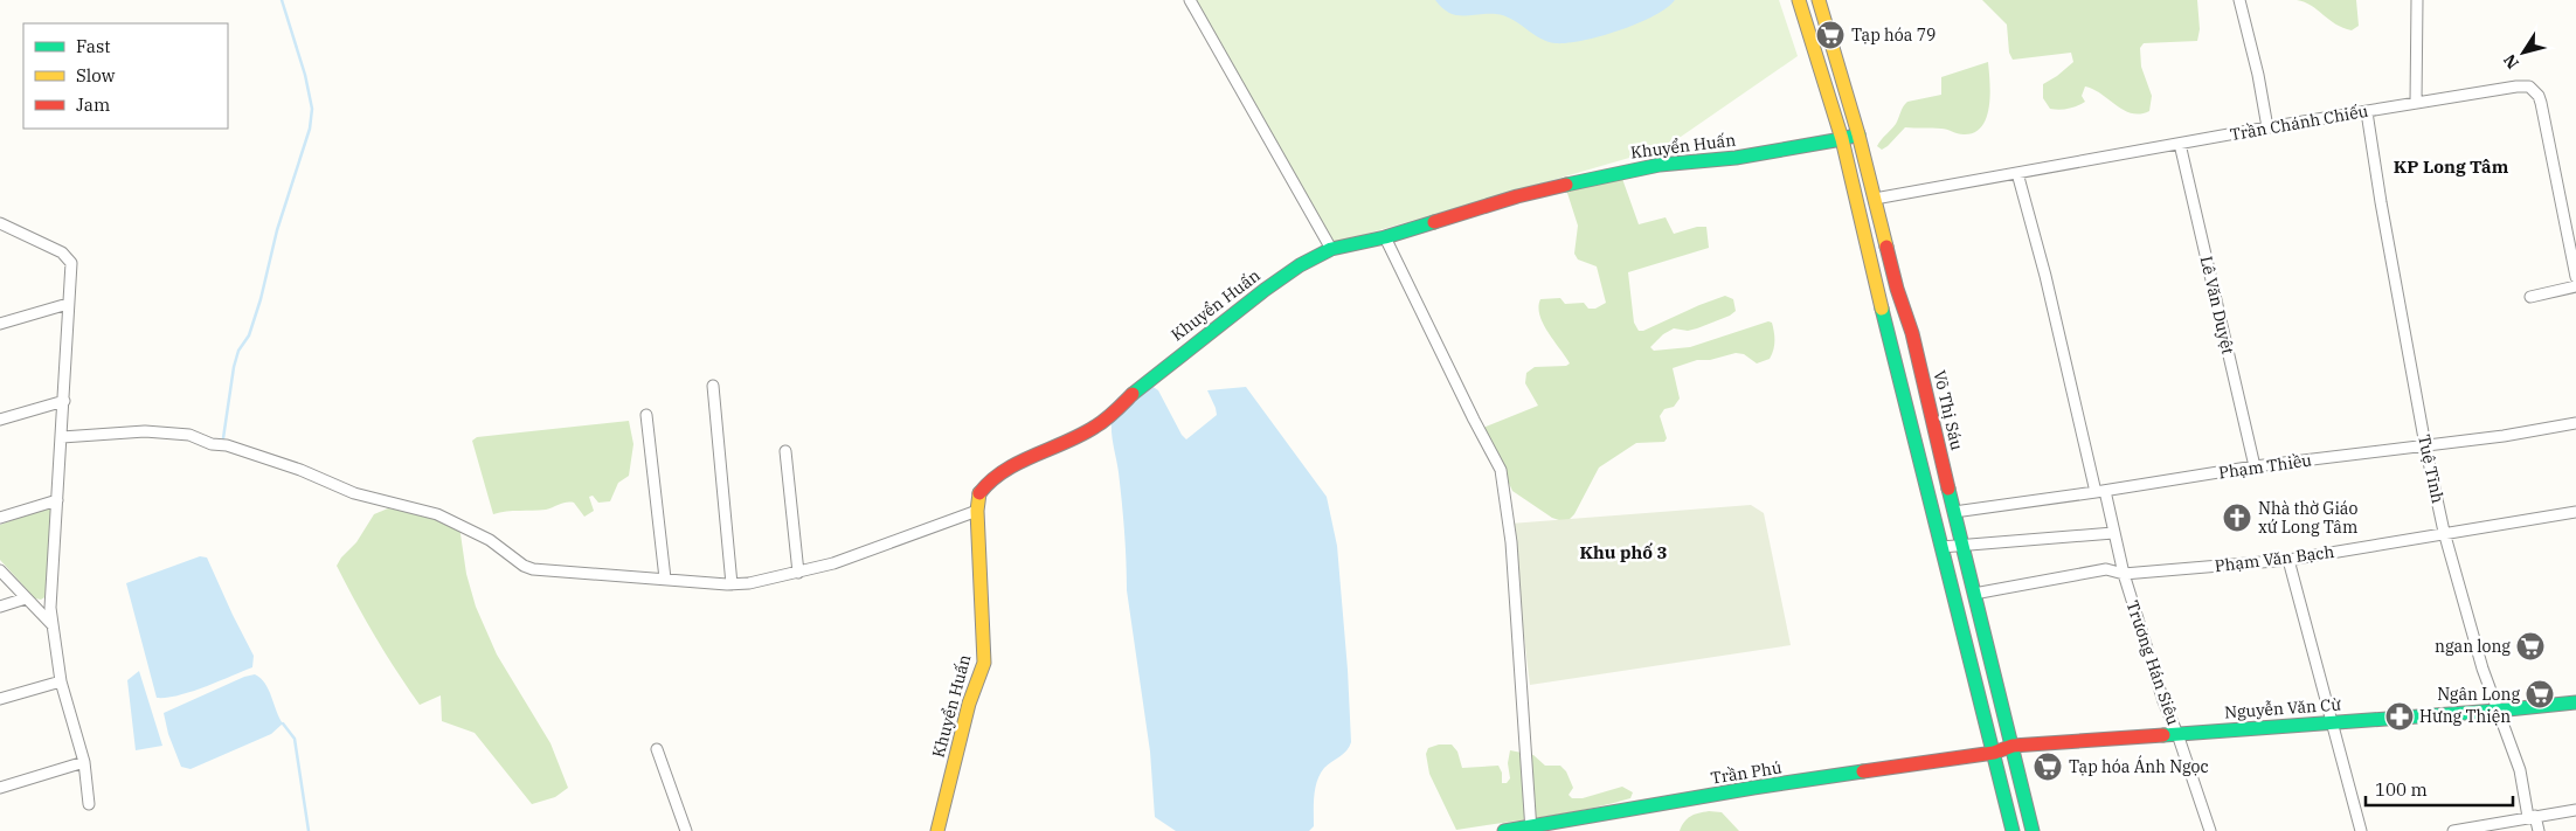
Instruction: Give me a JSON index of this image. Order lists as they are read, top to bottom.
{
  "streets": {
    "main road": [
      "Khuyển Huấn",
      "Võ Thị Sáu",
      "Nguyễn Văn Cừ",
      "Trần Phú"
    ],
    "street": [
      "Trần Chánh Chiếu",
      "Lê Văn Duyệt",
      "Phạm Thiều",
      "Tuệ Tĩnh",
      "Phạm Văn Bạch",
      "Trương Hán Siêu"
    ]
  },
  "crossings": [
    ["Trần Chánh Chiếu", "Lê Văn Duyệt"],
    ["Trần Chánh Chiếu", "Võ Thị Sáu"],
    ["Trần Chánh Chiếu", "Tuệ Tĩnh"],
    ["Trần Chánh Chiếu", "Trương Hán Siêu"],
    ["Khuyển Huấn", "Võ Thị Sáu"],
    ["Lê Văn Duyệt", "Phạm Thiều"],
    ["Võ Thị Sáu", "Phạm Thiều"],
    ["Võ Thị Sáu", "Phạm Văn Bạch"],
    ["Võ Thị Sáu", "Nguyễn Văn Cừ"],
    ["Phạm Thiều", "Tuệ Tĩnh"],
    ["Phạm Thiều", "Trương Hán Siêu"],
    ["Tuệ Tĩnh", "Phạm Văn Bạch"],
    ["Tuệ Tĩnh", "Nguyễn Văn Cừ"],
    ["Phạm Văn Bạch", "Trương Hán Siêu"],
    ["Trương Hán Siêu", "Nguyễn Văn Cừ"],
    ["Nguyễn Văn Cừ", "Trần Phú"]
  ],
  "districts": ["KP Long Tâm", "Khu phố 3"],
  "places": {
    "supermarket": [
      "Tạp hóa 79",
      "ngan long",
      "Ngân Long",
      "Tạp hóa Ánh Ngọc"
    ],
    "church": ["Nhà thờ Giáo xứ Long Tâm"],
    "pharmacy": ["Hưng Thiện"]
  },
  "legend": ["Fast", "Slow", "Jam"],
  "scale_bar": "100 m",
  "north": "bottom left"
}
